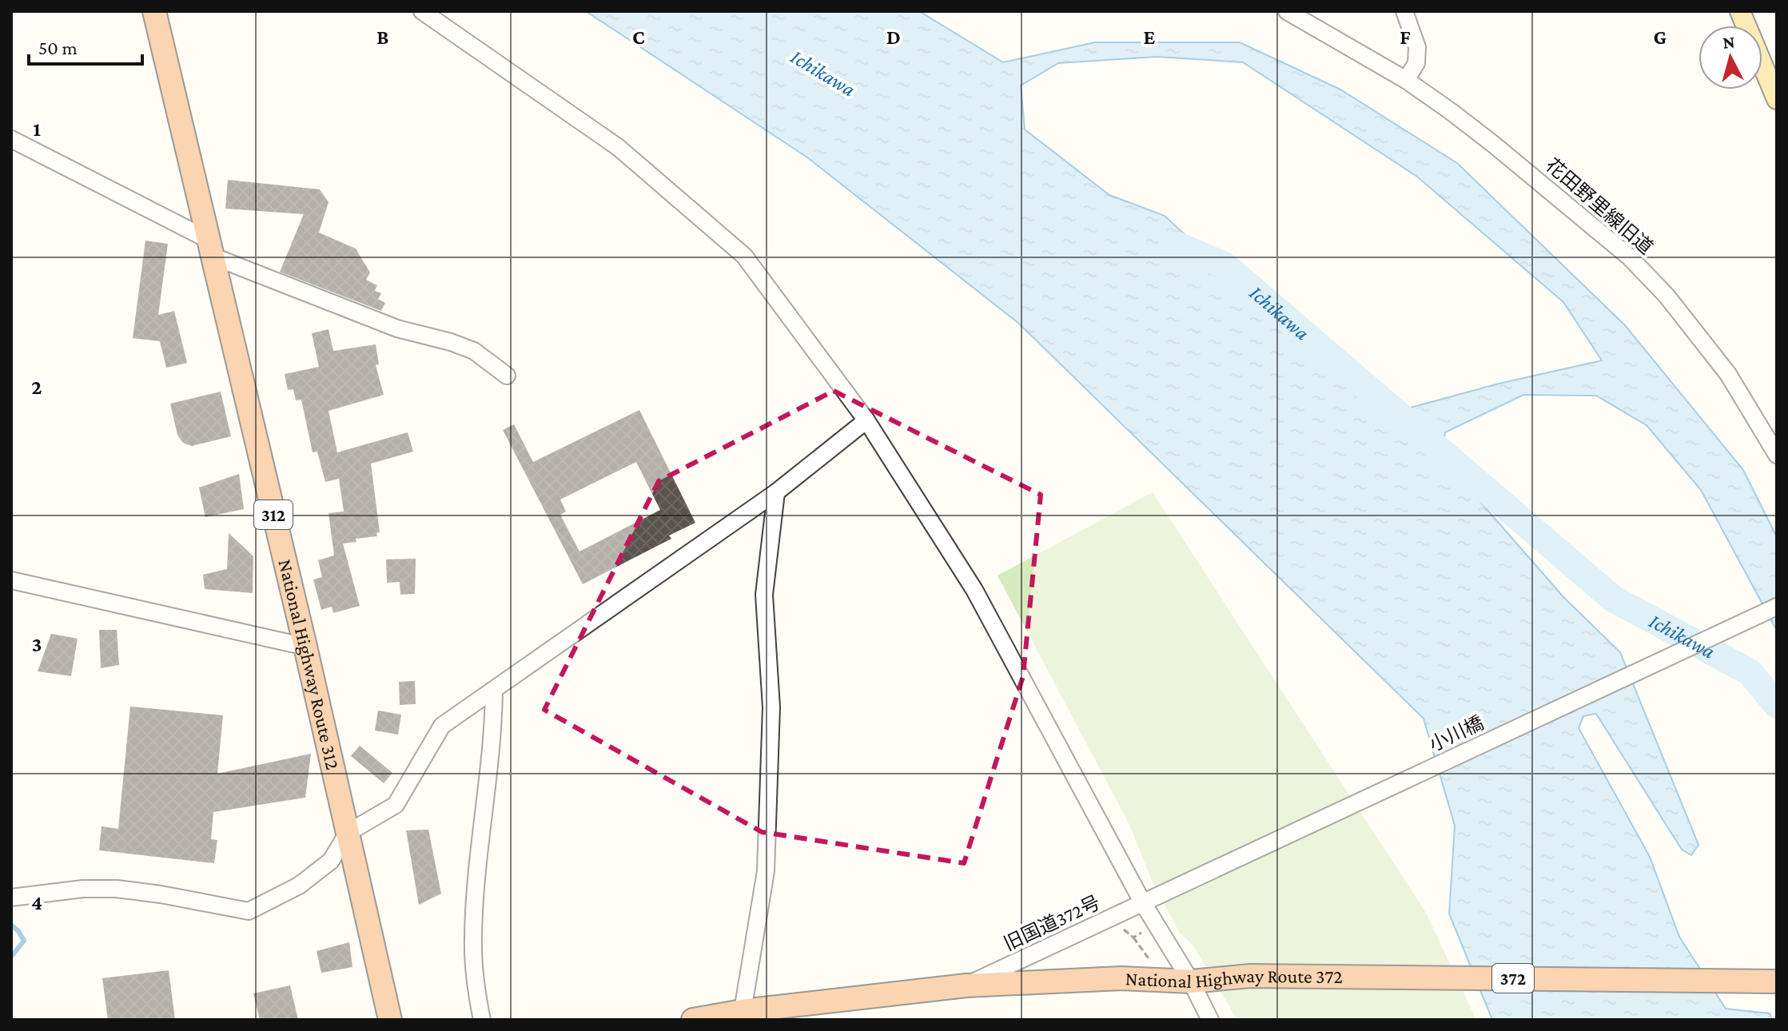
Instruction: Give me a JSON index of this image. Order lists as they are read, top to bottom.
{
  "streets": {
    "highway": [
      "312",
      "National Highway Route 312",
      "National Highway Route 372",
      "372"
    ],
    "street": ["花田野里線旧道", "小川橋", "旧国道372号"]
  },
  "crossings": [
    ["小川橋", "旧国道372号"],
    ["旧国道372号", "National Highway Route 372"]
  ],
  "water": ["Ichikawa"],
  "scale_bar": "50 m",
  "north": "top",
  "grid": {
    "columns": [
      "B",
      "C",
      "D",
      "E",
      "F",
      "G"
    ],
    "rows": [
      "1",
      "2",
      "3",
      "4"
    ]
  }
}
